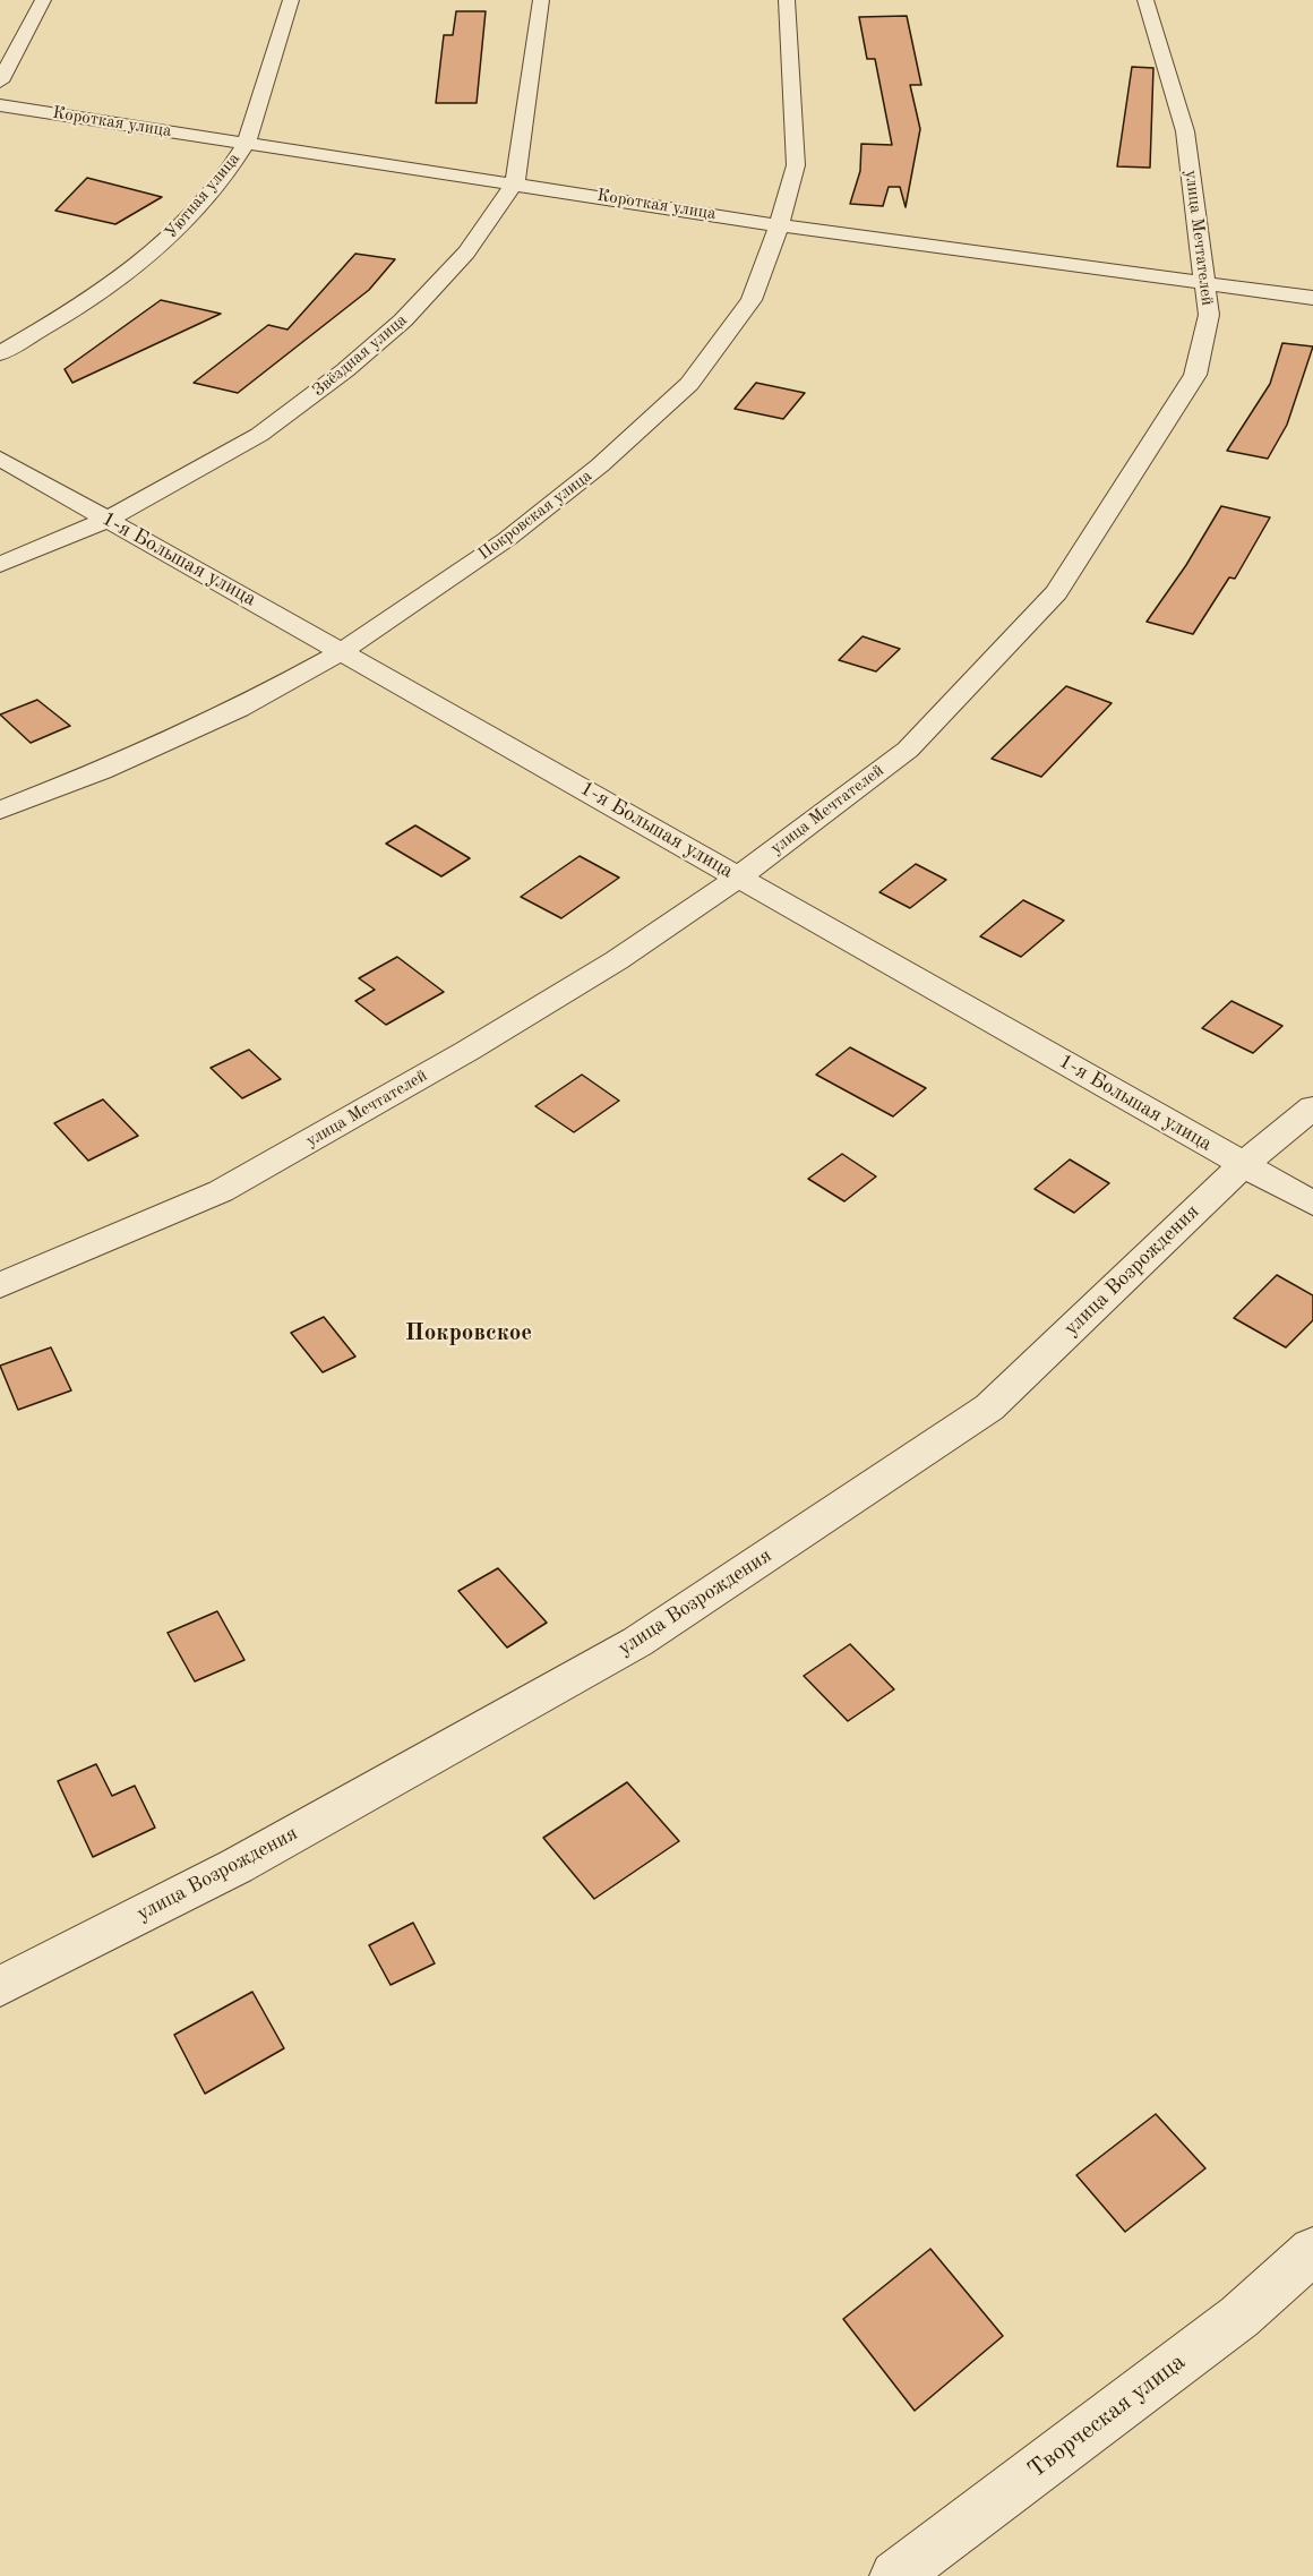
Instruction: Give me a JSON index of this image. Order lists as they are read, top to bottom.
{
  "streets": {
    "street": [
      "Короткая улица",
      "Уютная улица",
      "улица Мечтателей",
      "Звёздная улица",
      "Покровская улица",
      "1-я Большая улица",
      "улица Возрождения",
      "Творческая улица"
    ]
  },
  "crossings": [
    ["Короткая улица", "Уютная улица"],
    ["Короткая улица", "улица Мечтателей"],
    ["Короткая улица", "Звёздная улица"],
    ["Короткая улица", "Покровская улица"],
    ["улица Мечтателей", "1-я Большая улица"],
    ["Звёздная улица", "1-я Большая улица"],
    ["Покровская улица", "1-я Большая улица"],
    ["1-я Большая улица", "улица Возрождения"]
  ],
  "districts": ["Покровское"]
}
